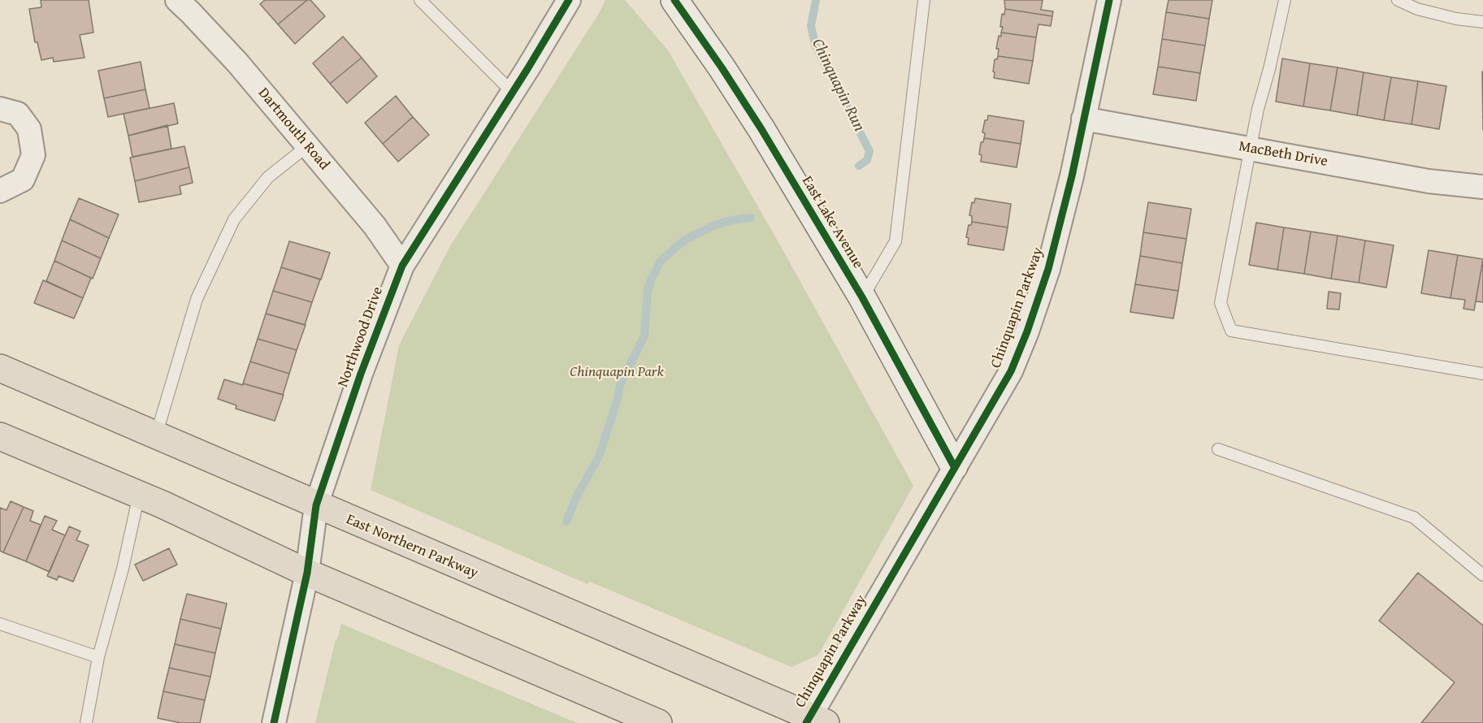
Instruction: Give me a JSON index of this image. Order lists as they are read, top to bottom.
{
  "streets": {
    "main road": ["East Northern Parkway"],
    "street": [
      "Dartmouth Road",
      "MacBeth Drive",
      "East Lake Avenue",
      "Chinquapin Parkway",
      "Northwood Drive"
    ]
  },
  "crossings": [
    ["Dartmouth Road", "Northwood Drive"],
    ["MacBeth Drive", "Chinquapin Parkway"],
    ["East Lake Avenue", "Chinquapin Parkway"],
    ["Chinquapin Parkway", "East Northern Parkway"],
    ["Northwood Drive", "East Northern Parkway"]
  ],
  "water": ["Chinquapin Run"],
  "parks": ["Chinquapin Park"]
}
